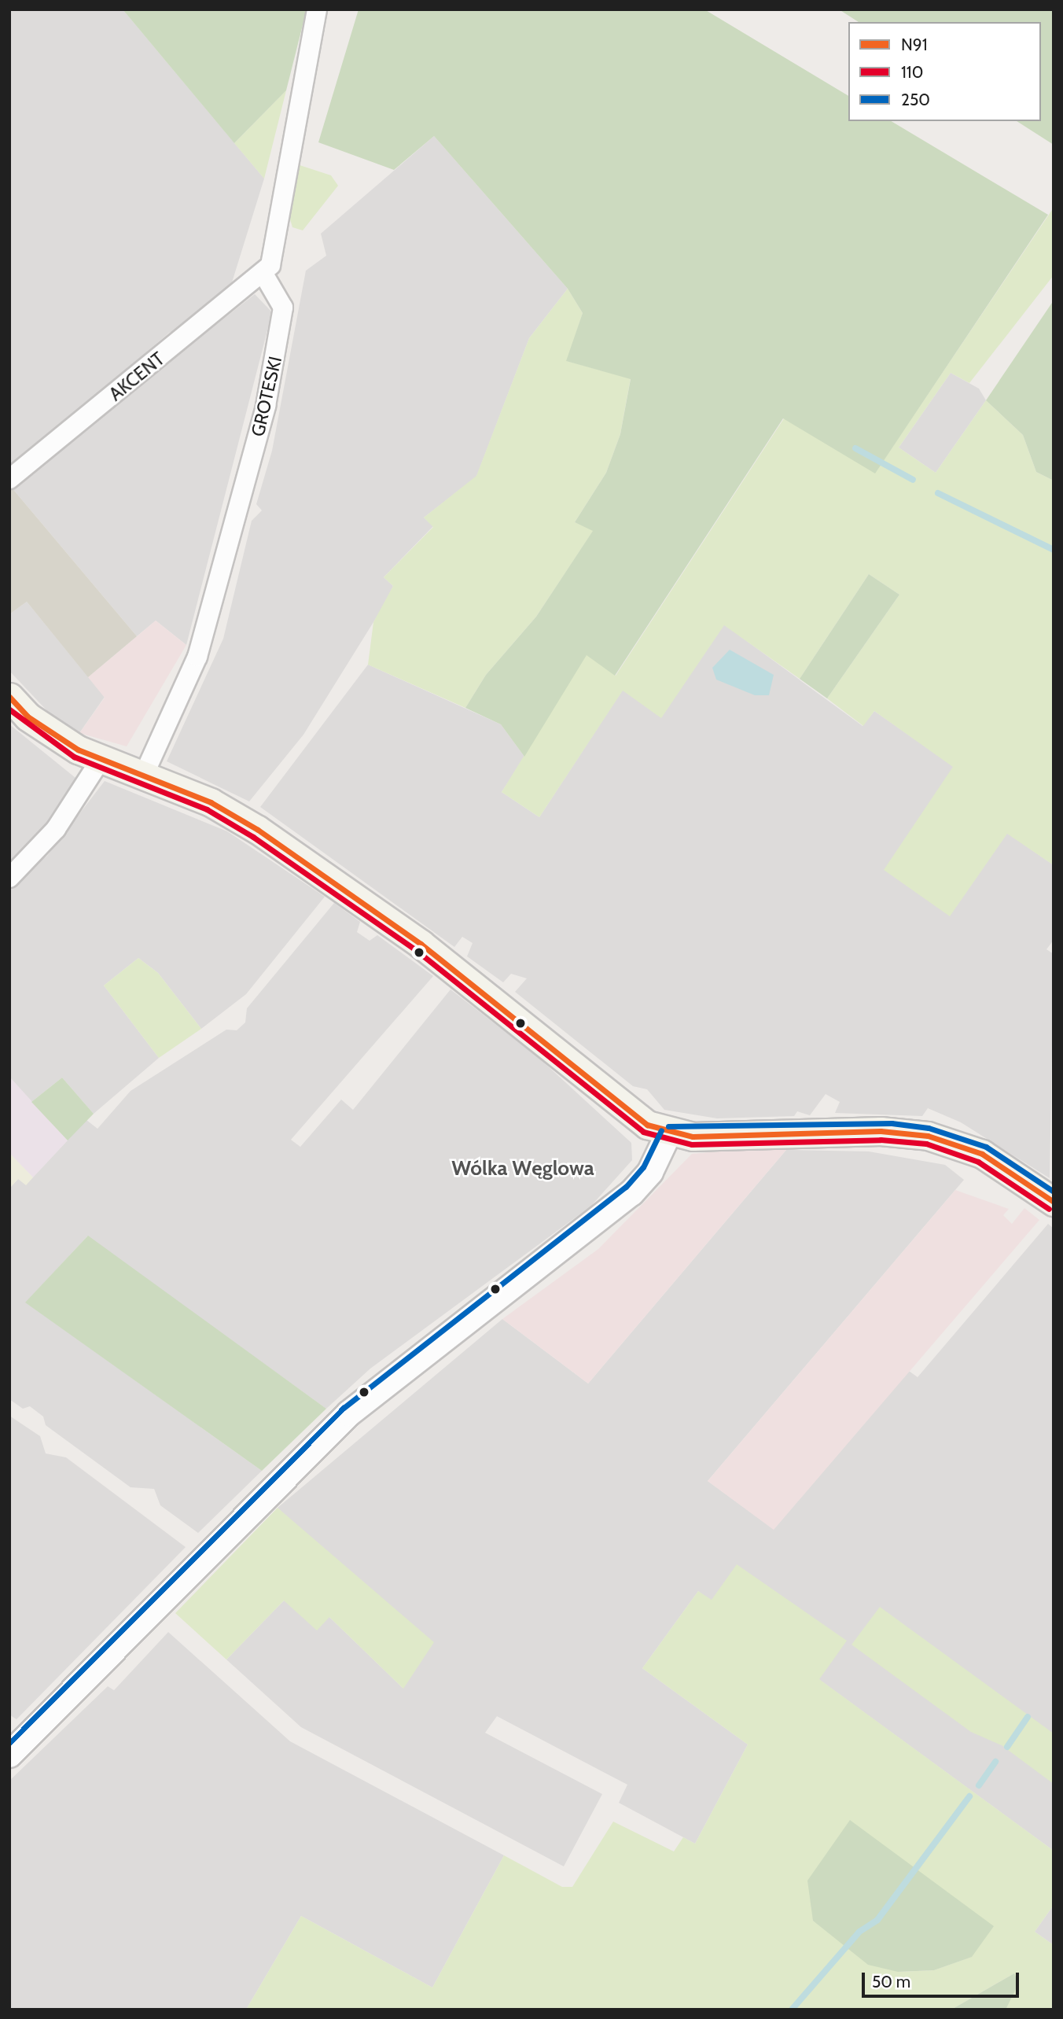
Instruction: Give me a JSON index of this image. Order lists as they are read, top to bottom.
{
  "streets": {
    "street": ["AKCENT", "GROTESKI"]
  },
  "crossings": [
    ["AKCENT", "GROTESKI"]
  ],
  "districts": ["Wólka Węglowa"],
  "lines": ["transit line N91", "transit line 110", "transit line 250"],
  "legend": ["N91", "110", "250"],
  "scale_bar": "50 m"
}
